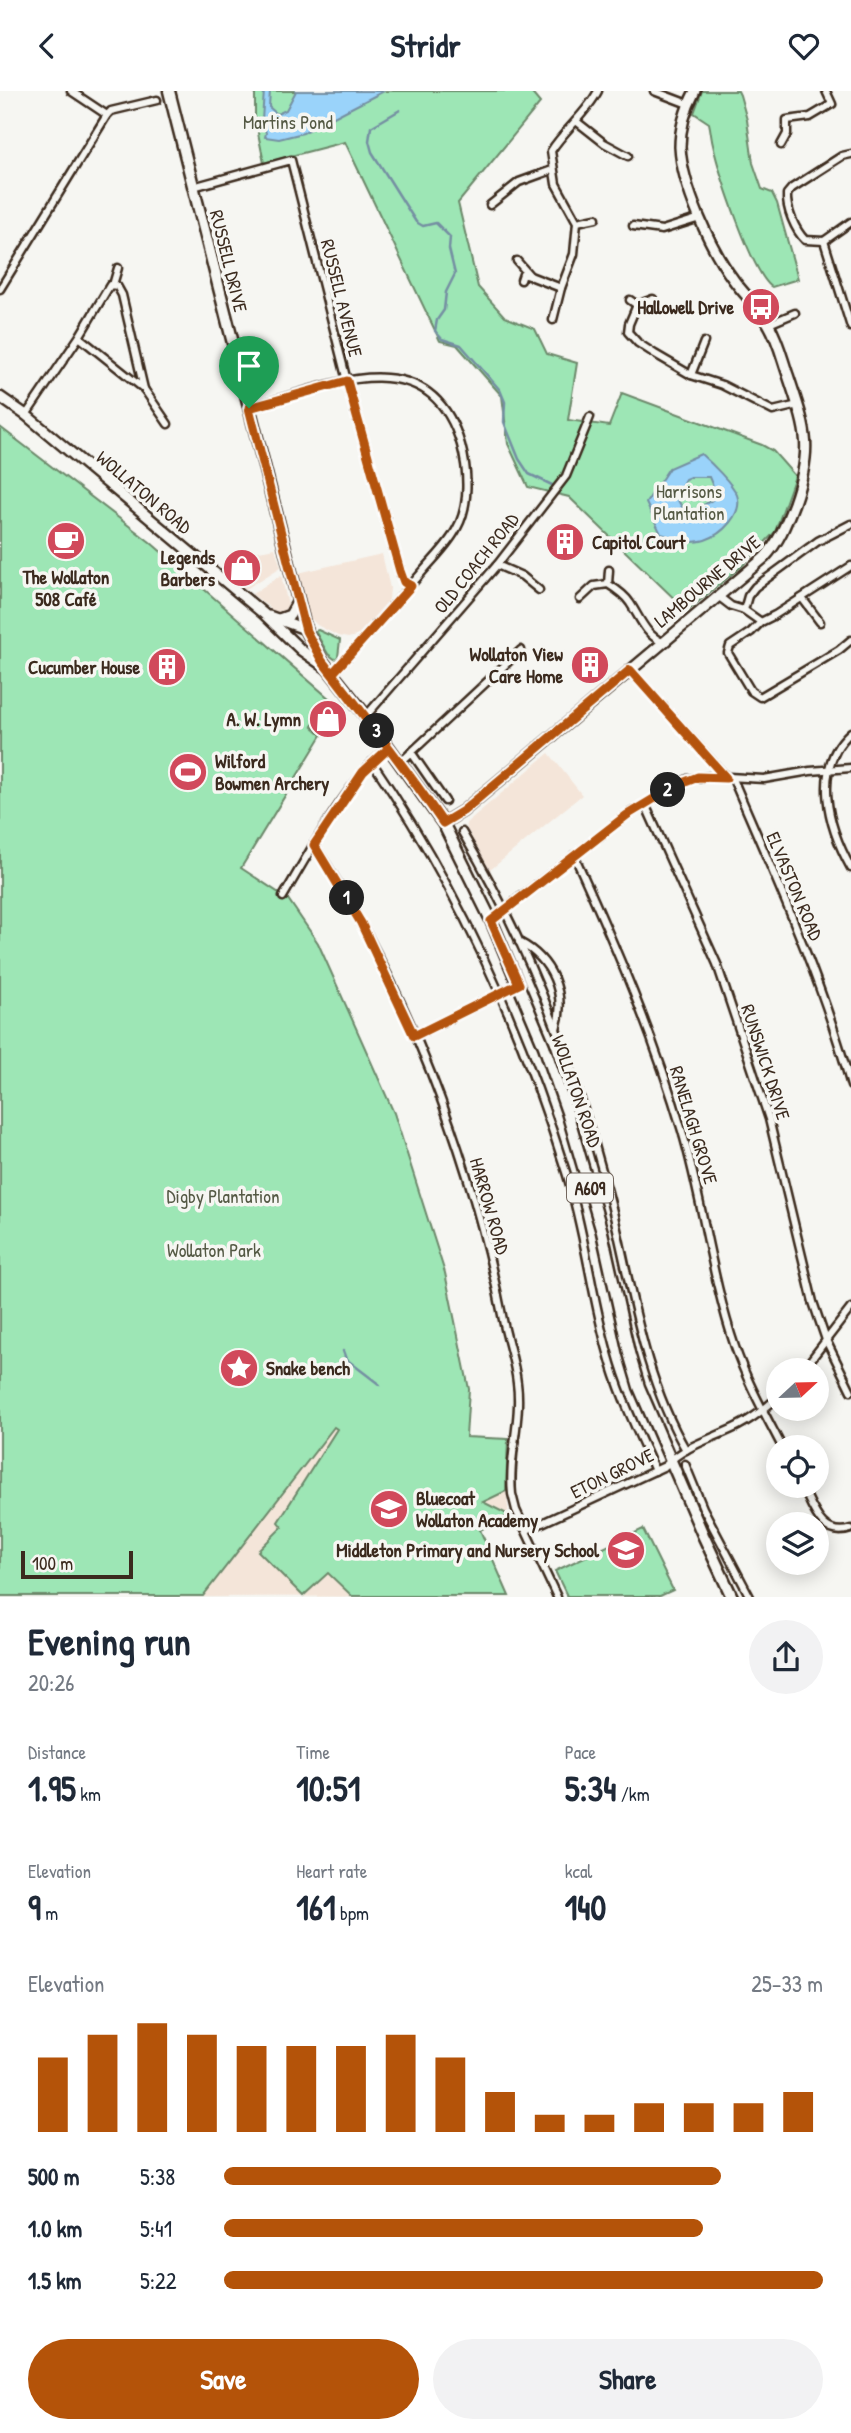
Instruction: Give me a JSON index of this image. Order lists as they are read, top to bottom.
{
  "streets": {
    "main road": ["RUSSELL DRIVE", "WOLLATON ROAD", "A609"],
    "street": [
      "RUSSELL AVENUE",
      "OLD COACH ROAD",
      "LAMBOURNE DRIVE",
      "ELVASTON ROAD",
      "RUNSWICK DRIVE",
      "RANELAGH GROVE",
      "HARROW ROAD",
      "ETON GROVE"
    ]
  },
  "crossings": [
    ["RUSSELL DRIVE", "RUSSELL AVENUE"],
    ["RUSSELL DRIVE", "WOLLATON ROAD"],
    ["WOLLATON ROAD", "OLD COACH ROAD"],
    ["WOLLATON ROAD", "LAMBOURNE DRIVE"],
    ["WOLLATON ROAD", "ETON GROVE"],
    ["LAMBOURNE DRIVE", "ELVASTON ROAD"],
    ["RANELAGH GROVE", "ETON GROVE"],
    ["HARROW ROAD", "ETON GROVE"]
  ],
  "parks": [
    "Martins Pond",
    "Harrisons Plantation",
    "Digby Plantation",
    "Wollaton Park"
  ],
  "places": {
    "bus stop": ["Hallowell Drive"],
    "cafe": ["The Wollaton 508 Café"],
    "building": ["Capitol Court", "Wollaton View Care Home", "Cucumber House"],
    "shop": ["Legends Barbers", "A. W. Lymn"],
    "sports": ["Wilford Bowmen Archery"],
    "place": ["Snake bench"],
    "school or university": ["Bluecoat Wollaton Academy", "Middleton Primary and Nursery School"]
  },
  "scale_bar": "100 m",
  "north": "right",
  "page": {
    "header": "Stridr",
    "pins": ["3", "2", "1"],
    "scale": "100 m",
    "heading": ["Evening run", "20:26"],
    "stats": [
      ["Distance", "1.95 km"],
      ["Time", "10:51"],
      ["Pace", "5:34 /km"],
      ["Elevation", "9 m"],
      ["Heart rate", "161 bpm"],
      ["kcal", "140"]
    ],
    "chart": ["Elevation", "25–33 m"],
    "list": [
      {
        "name": "500 m",
        "note": "5:38"
      },
      {
        "name": "1.0 km",
        "note": "5:41"
      },
      {
        "name": "1.5 km",
        "note": "5:22"
      }
    ],
    "buttons": ["Save", "Share"]
  }
}
